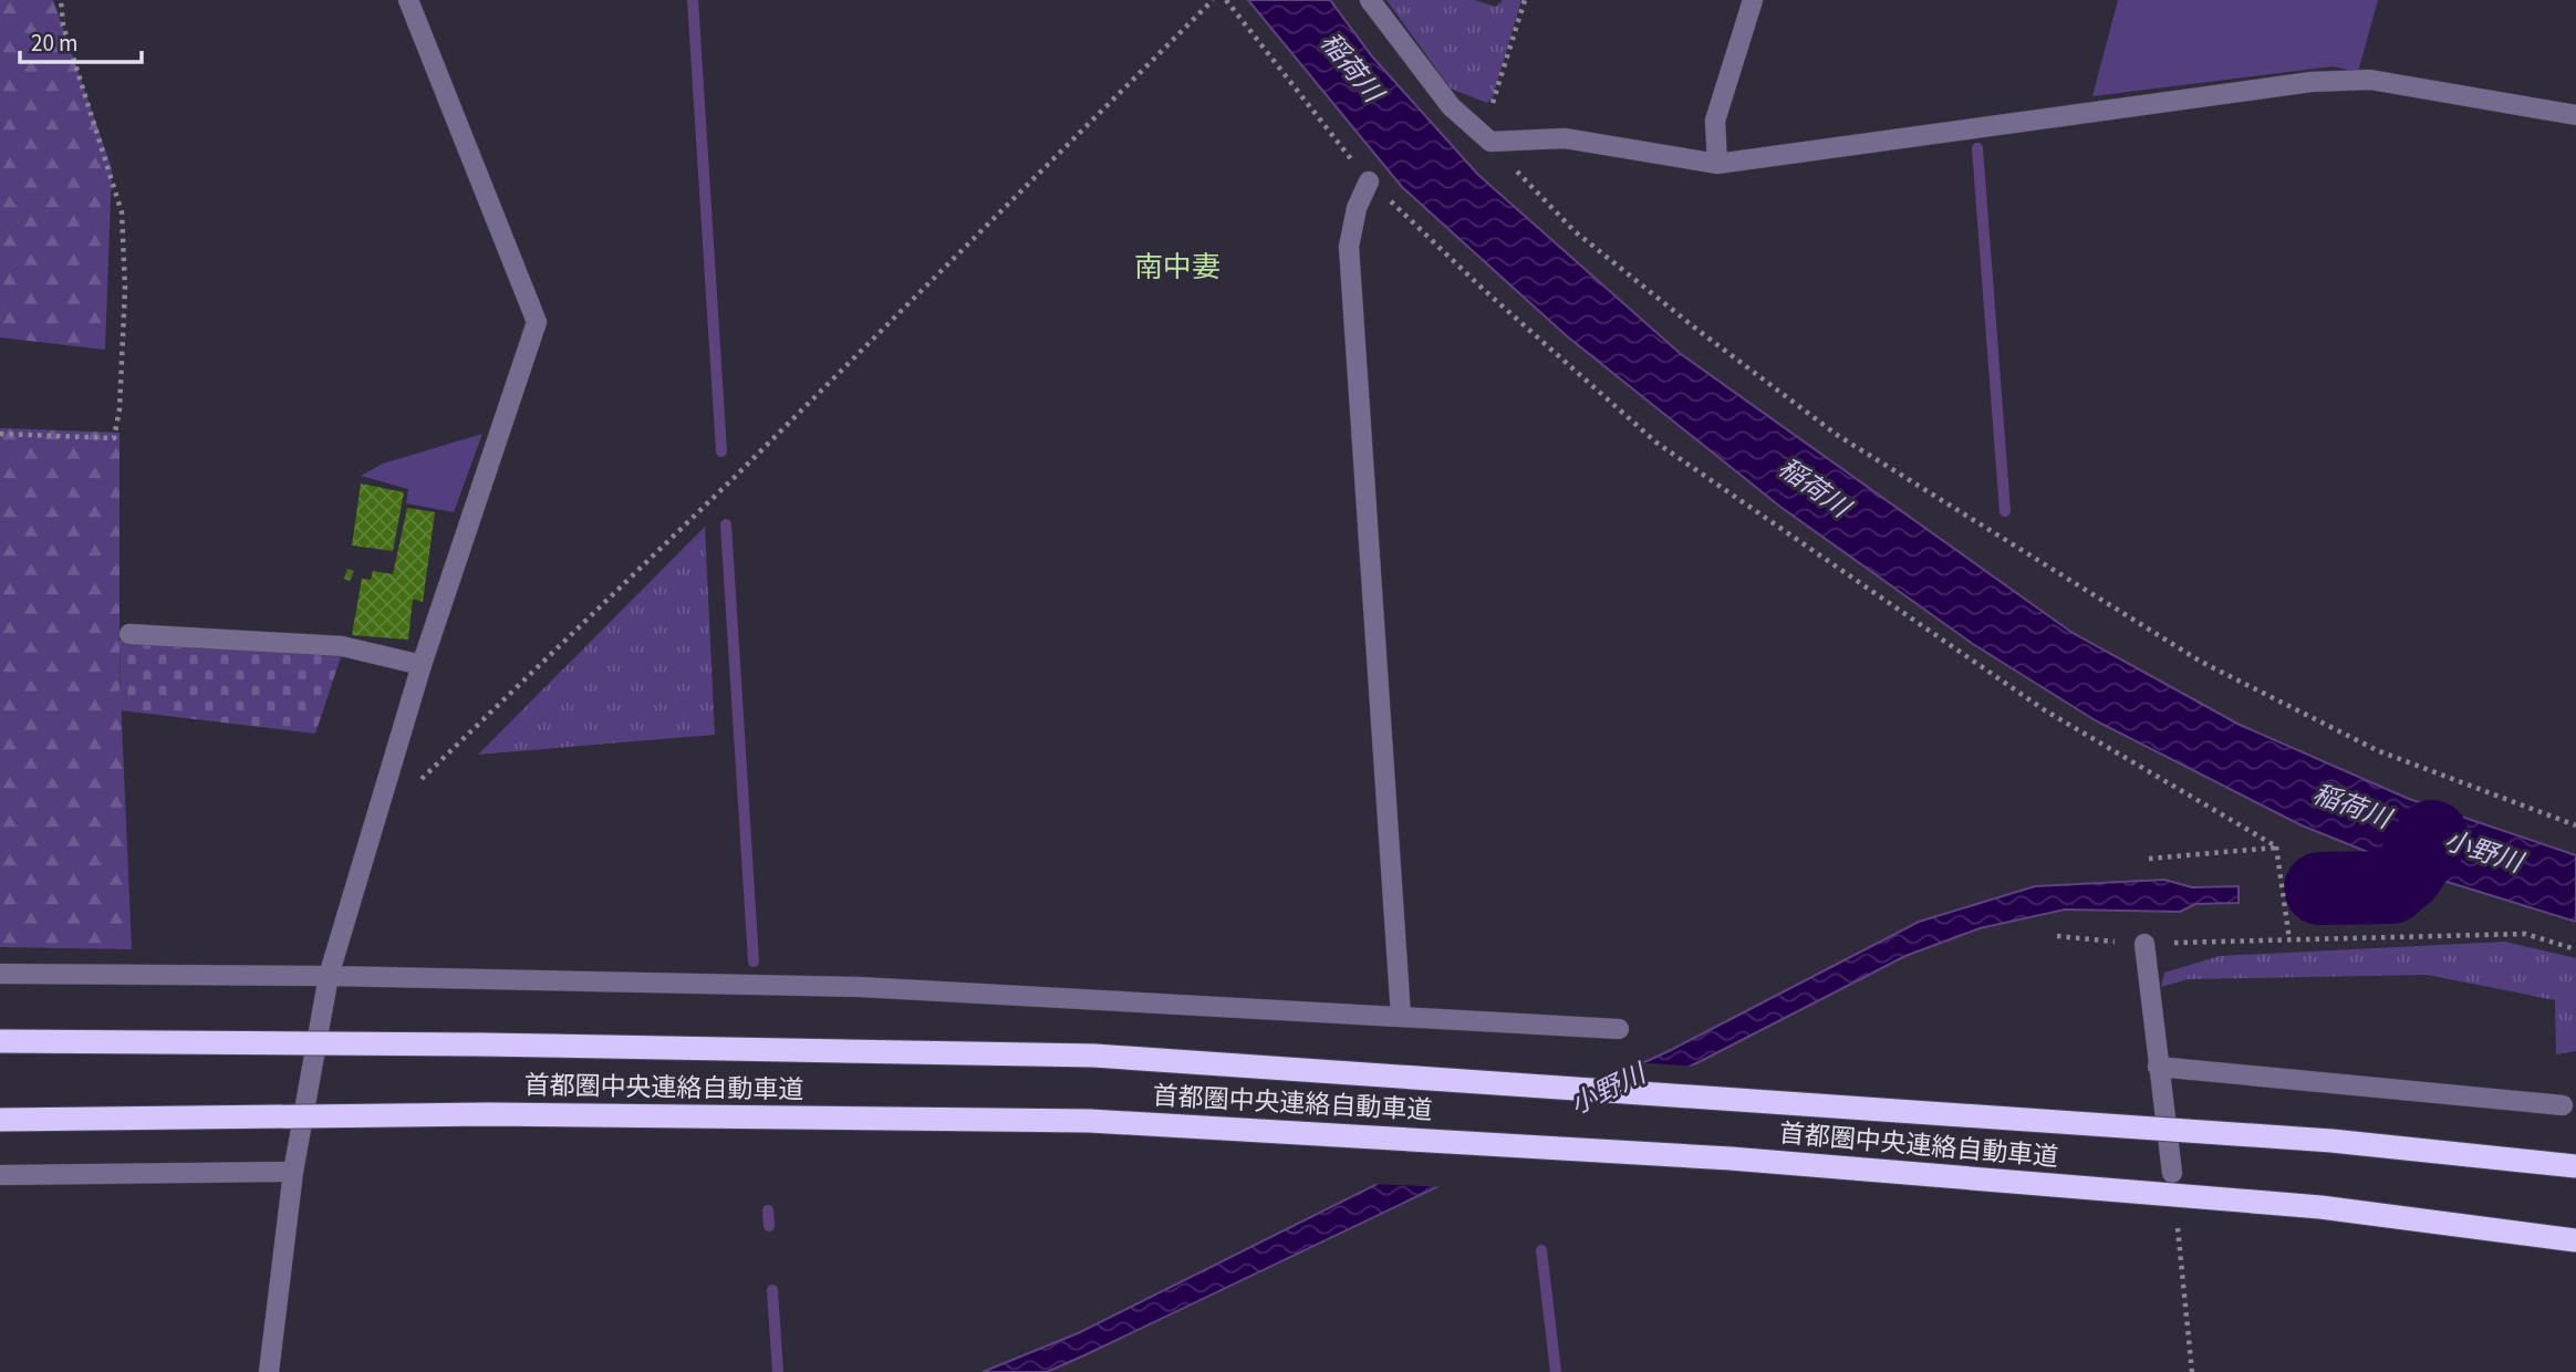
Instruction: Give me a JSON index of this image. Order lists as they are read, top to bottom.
{
  "streets": {
    "highway": ["首都圏中央連絡自動車道"]
  },
  "districts": ["南中妻"],
  "water": ["稲荷川", "小野川"],
  "scale_bar": "20 m"
}
